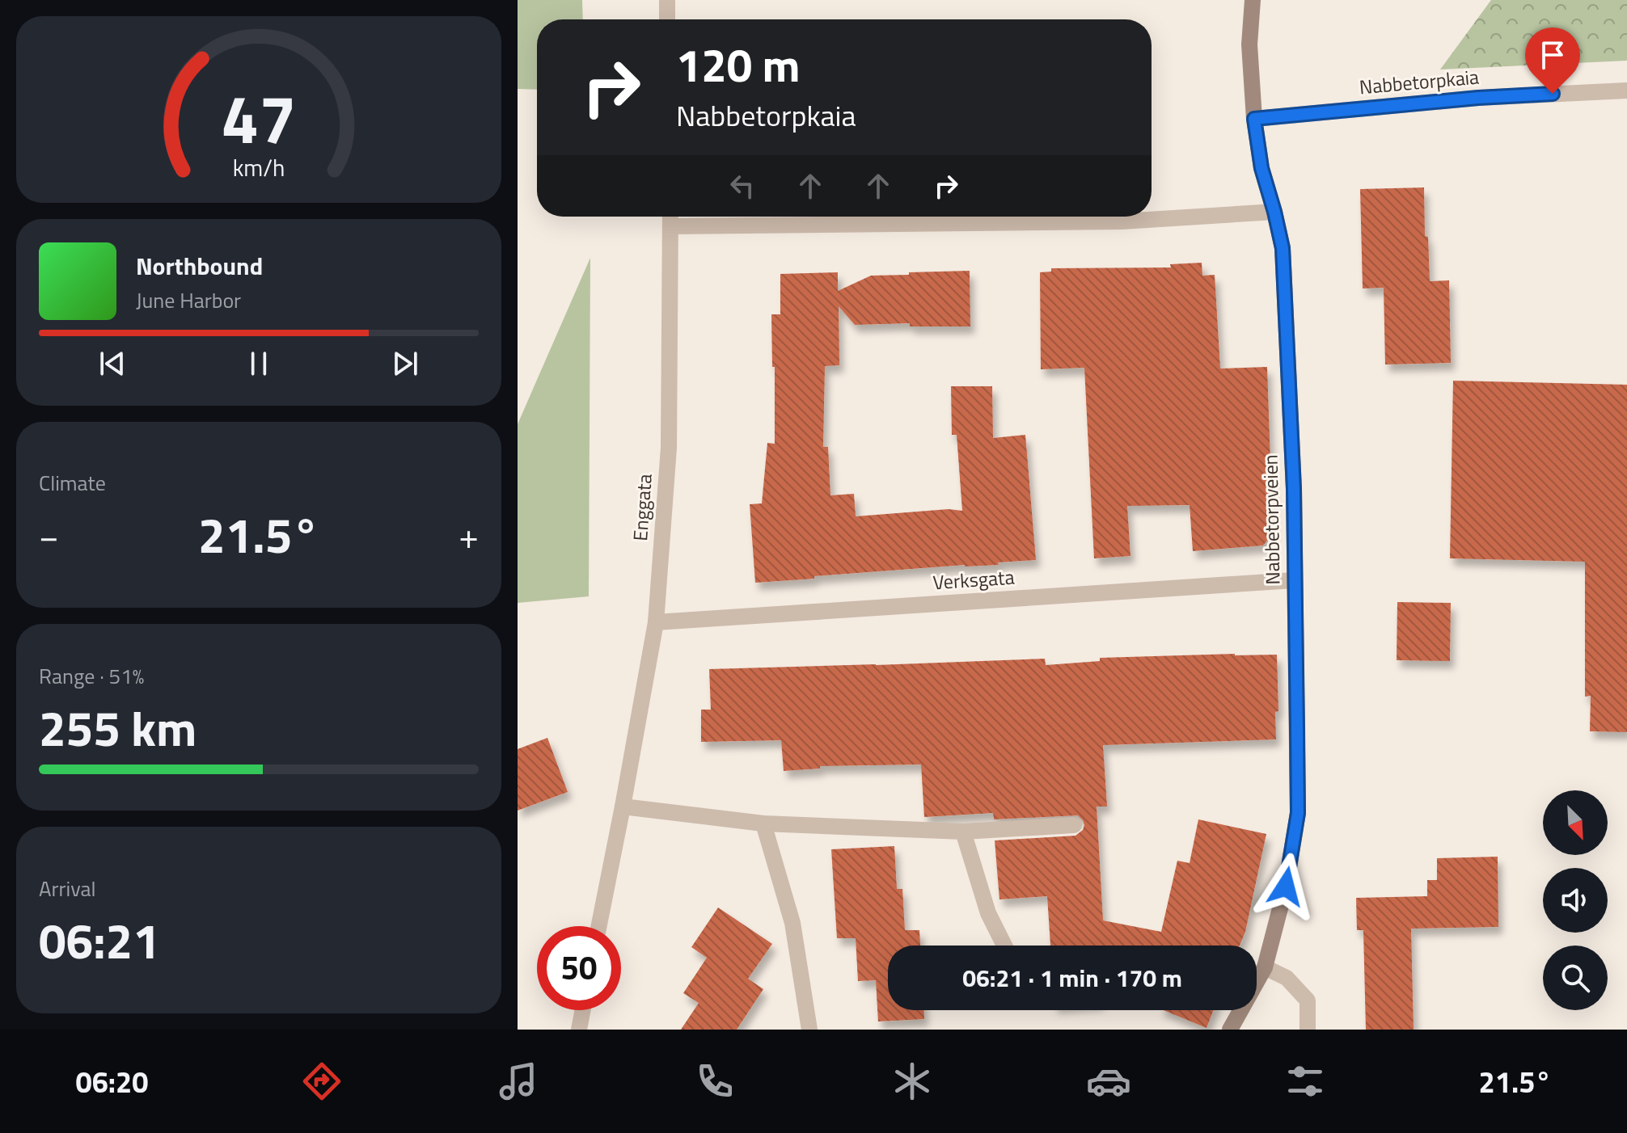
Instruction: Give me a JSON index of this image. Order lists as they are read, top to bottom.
{
  "streets": {
    "main road": ["Nabbetorpveien"],
    "street": ["Nabbetorpkaia", "Enggata", "Verksgata"]
  },
  "crossings": [
    ["Nabbetorpkaia", "Nabbetorpveien"],
    ["Enggata", "Verksgata"],
    ["Nabbetorpveien", "Verksgata"]
  ],
  "north": "bottom right",
  "page": {
    "turn": ["120 m", "Nabbetorpkaia"],
    "song": ["Northbound", "June Harbor"],
    "tile": [
      "Climate",
      ["Range · 51%", "255 km"],
      ["Arrival", "06:21"]
    ],
    "heat": ["−", "21.5°", "+"],
    "limit": "50",
    "trip": "06:21 · 1 min · 170 m",
    "tabs": ["06:20", "21.5°"],
    "gauge": ["47", "km/h"]
  }
}
